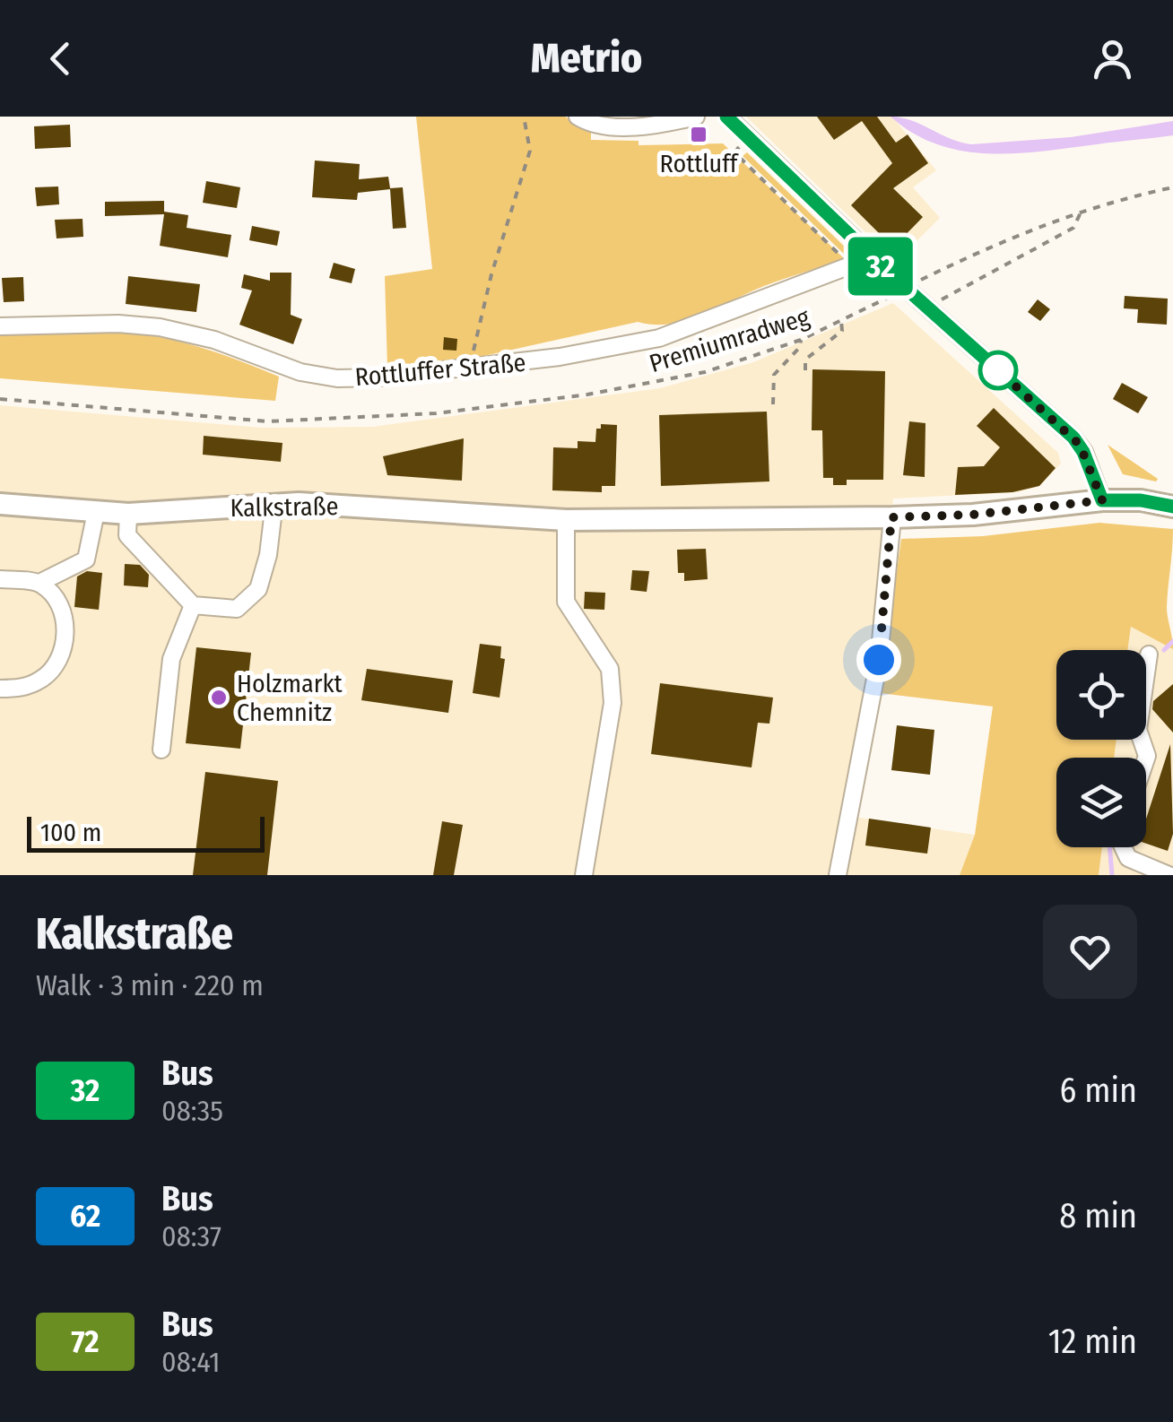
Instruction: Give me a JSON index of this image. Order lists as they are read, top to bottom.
{
  "streets": {
    "main road": ["Kalkstraße"],
    "street": ["Rottluffer Straße"],
    "path": ["Premiumradweg"]
  },
  "places": {
    "transit": ["Rottluff"],
    "other": ["Holzmarkt Chemnitz"]
  },
  "lines": ["bus line 32"],
  "scale_bar": "100 m",
  "page": {
    "header": "Metrio",
    "on_map": "32",
    "scale": "100 m",
    "heading": ["Kalkstraße", "Walk · 3 min · 220 m"],
    "list": [
      {
        "mark": "32",
        "name": "Bus",
        "note": "08:35",
        "value": "6 min"
      },
      {
        "mark": "62",
        "name": "Bus",
        "note": "08:37",
        "value": "8 min"
      },
      {
        "mark": "72",
        "name": "Bus",
        "note": "08:41",
        "value": "12 min"
      }
    ]
  }
}
